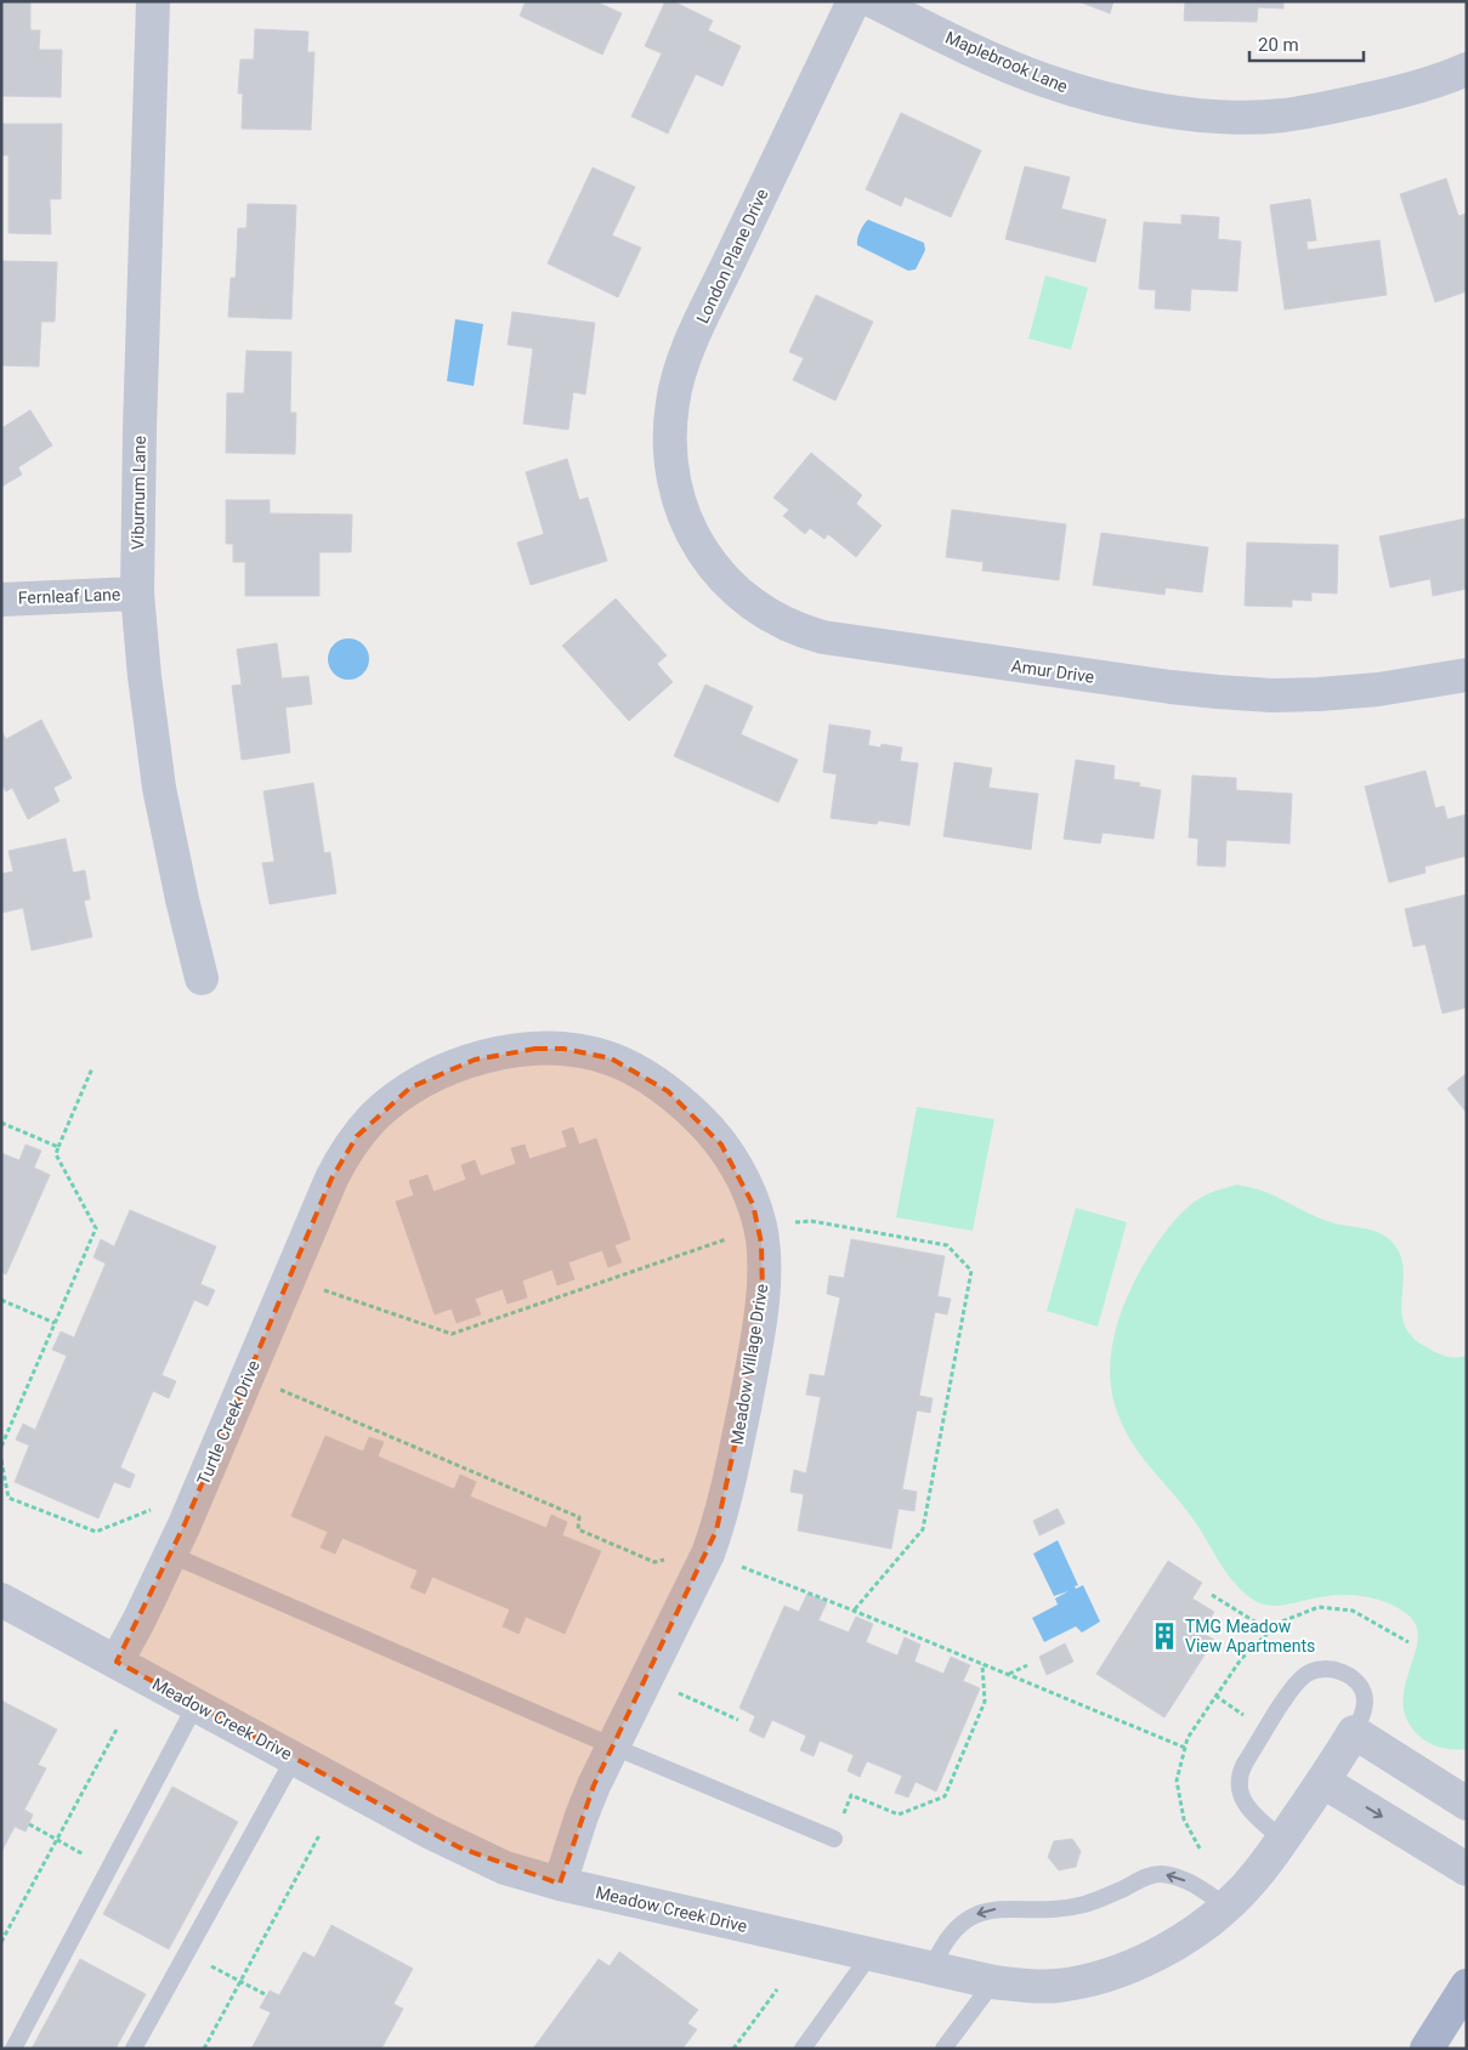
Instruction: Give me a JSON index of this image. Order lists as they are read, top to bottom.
{
  "streets": {
    "street": [
      "Maplebrook Lane",
      "London Plane Drive",
      "Viburnum Lane",
      "Fernleaf Lane",
      "Amur Drive",
      "Meadow Village Drive",
      "Turtle Creek Drive",
      "Meadow Creek Drive"
    ]
  },
  "crossings": [
    ["London Plane Drive", "Amur Drive"],
    ["Viburnum Lane", "Fernleaf Lane"],
    ["Meadow Village Drive", "Turtle Creek Drive"],
    ["Meadow Village Drive", "Meadow Creek Drive"],
    ["Turtle Creek Drive", "Meadow Creek Drive"]
  ],
  "places": {
    "building": ["TMG Meadow View Apartments"]
  },
  "scale_bar": "20 m"
}
